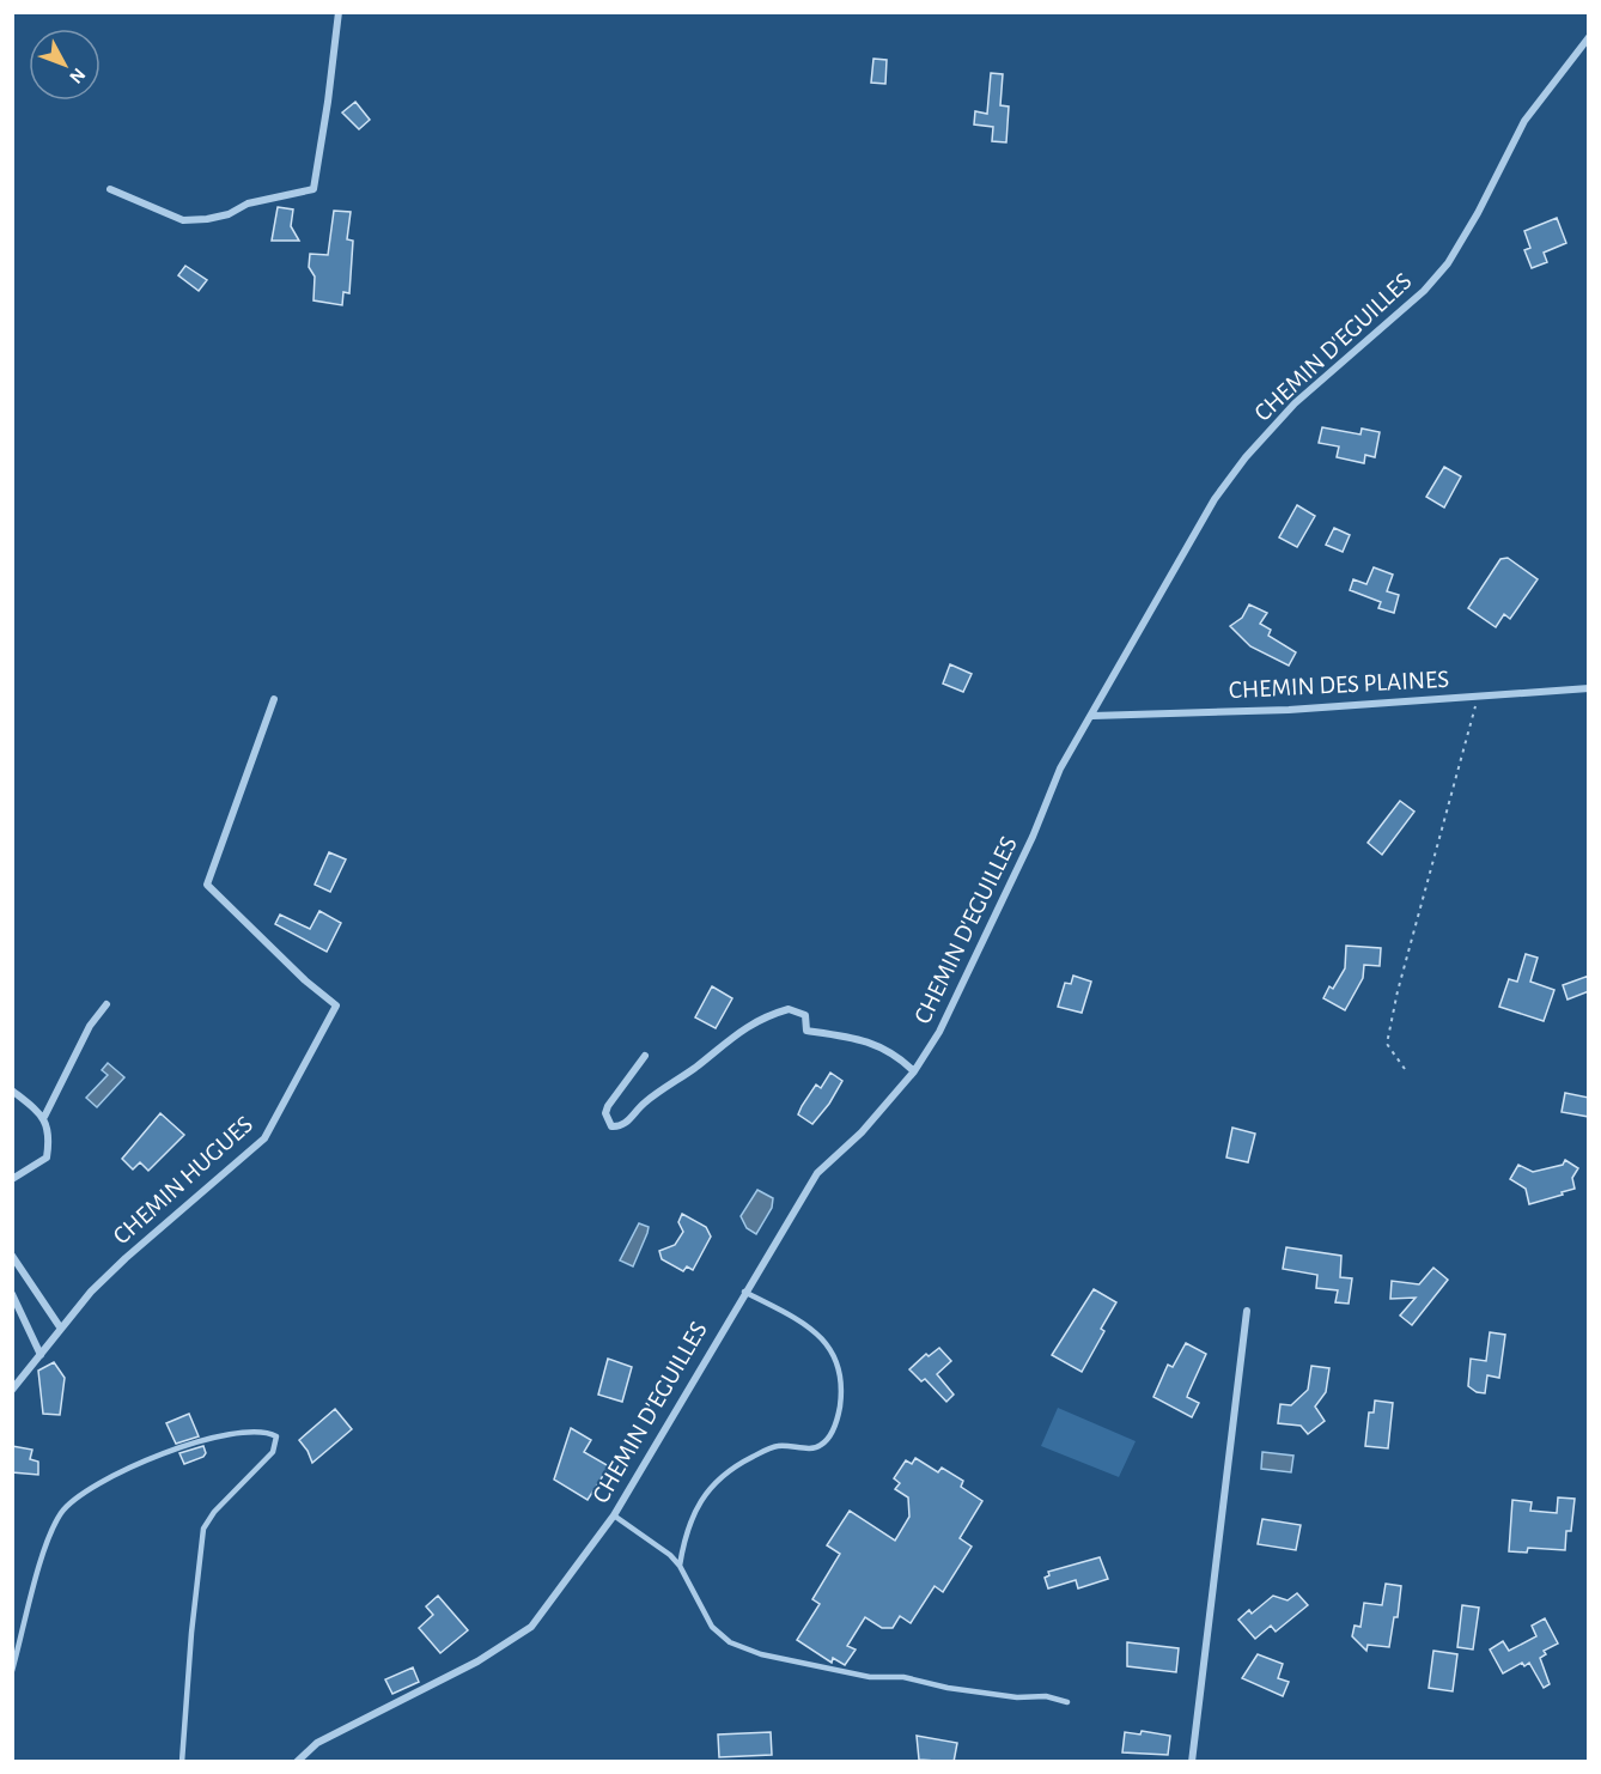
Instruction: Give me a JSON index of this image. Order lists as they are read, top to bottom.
{
  "streets": {
    "street": ["CHEMIN D'EGUILLES", "CHEMIN DES PLAINES", "CHEMIN HUGUES"]
  },
  "crossings": [
    ["CHEMIN D'EGUILLES", "CHEMIN DES PLAINES"]
  ],
  "north": "bottom right"
}
